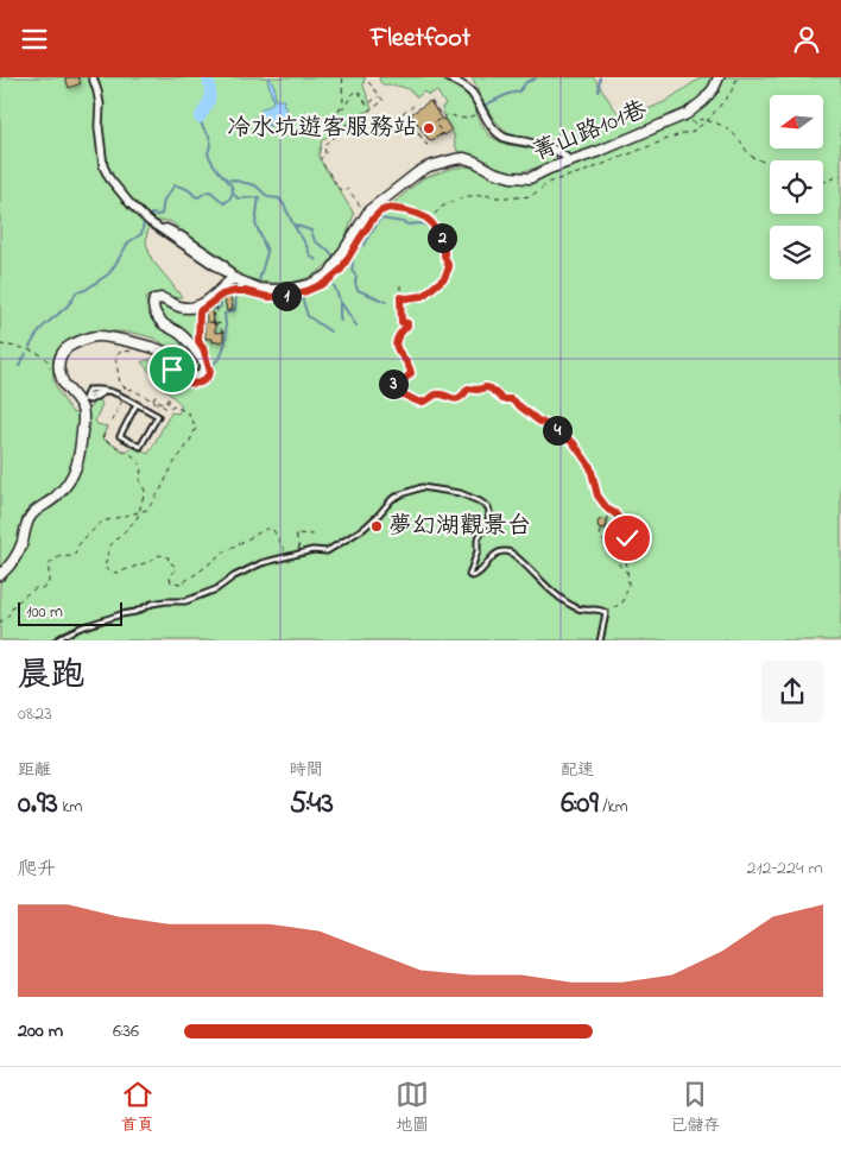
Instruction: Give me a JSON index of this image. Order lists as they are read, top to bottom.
{
  "streets": {
    "street": ["菁山路101巷"]
  },
  "places": ["冷水坑遊客服務站", "夢幻湖觀景台"],
  "scale_bar": "100 m",
  "north": "left",
  "page": {
    "header": "Fleetfoot",
    "pins": [
      "2",
      "1",
      "3",
      "4"
    ],
    "scale": "100 m",
    "heading": ["晨跑", "08:23"],
    "stats": [
      ["距離", "0.93 km"],
      ["時間", "5:43"],
      ["配速", "6:09 /km"]
    ],
    "chart": ["爬升", "212–224 m"],
    "list": [
      {
        "name": "200 m",
        "note": "6:36"
      }
    ],
    "tabs": ["首頁", "地圖", "已儲存"]
  }
}
